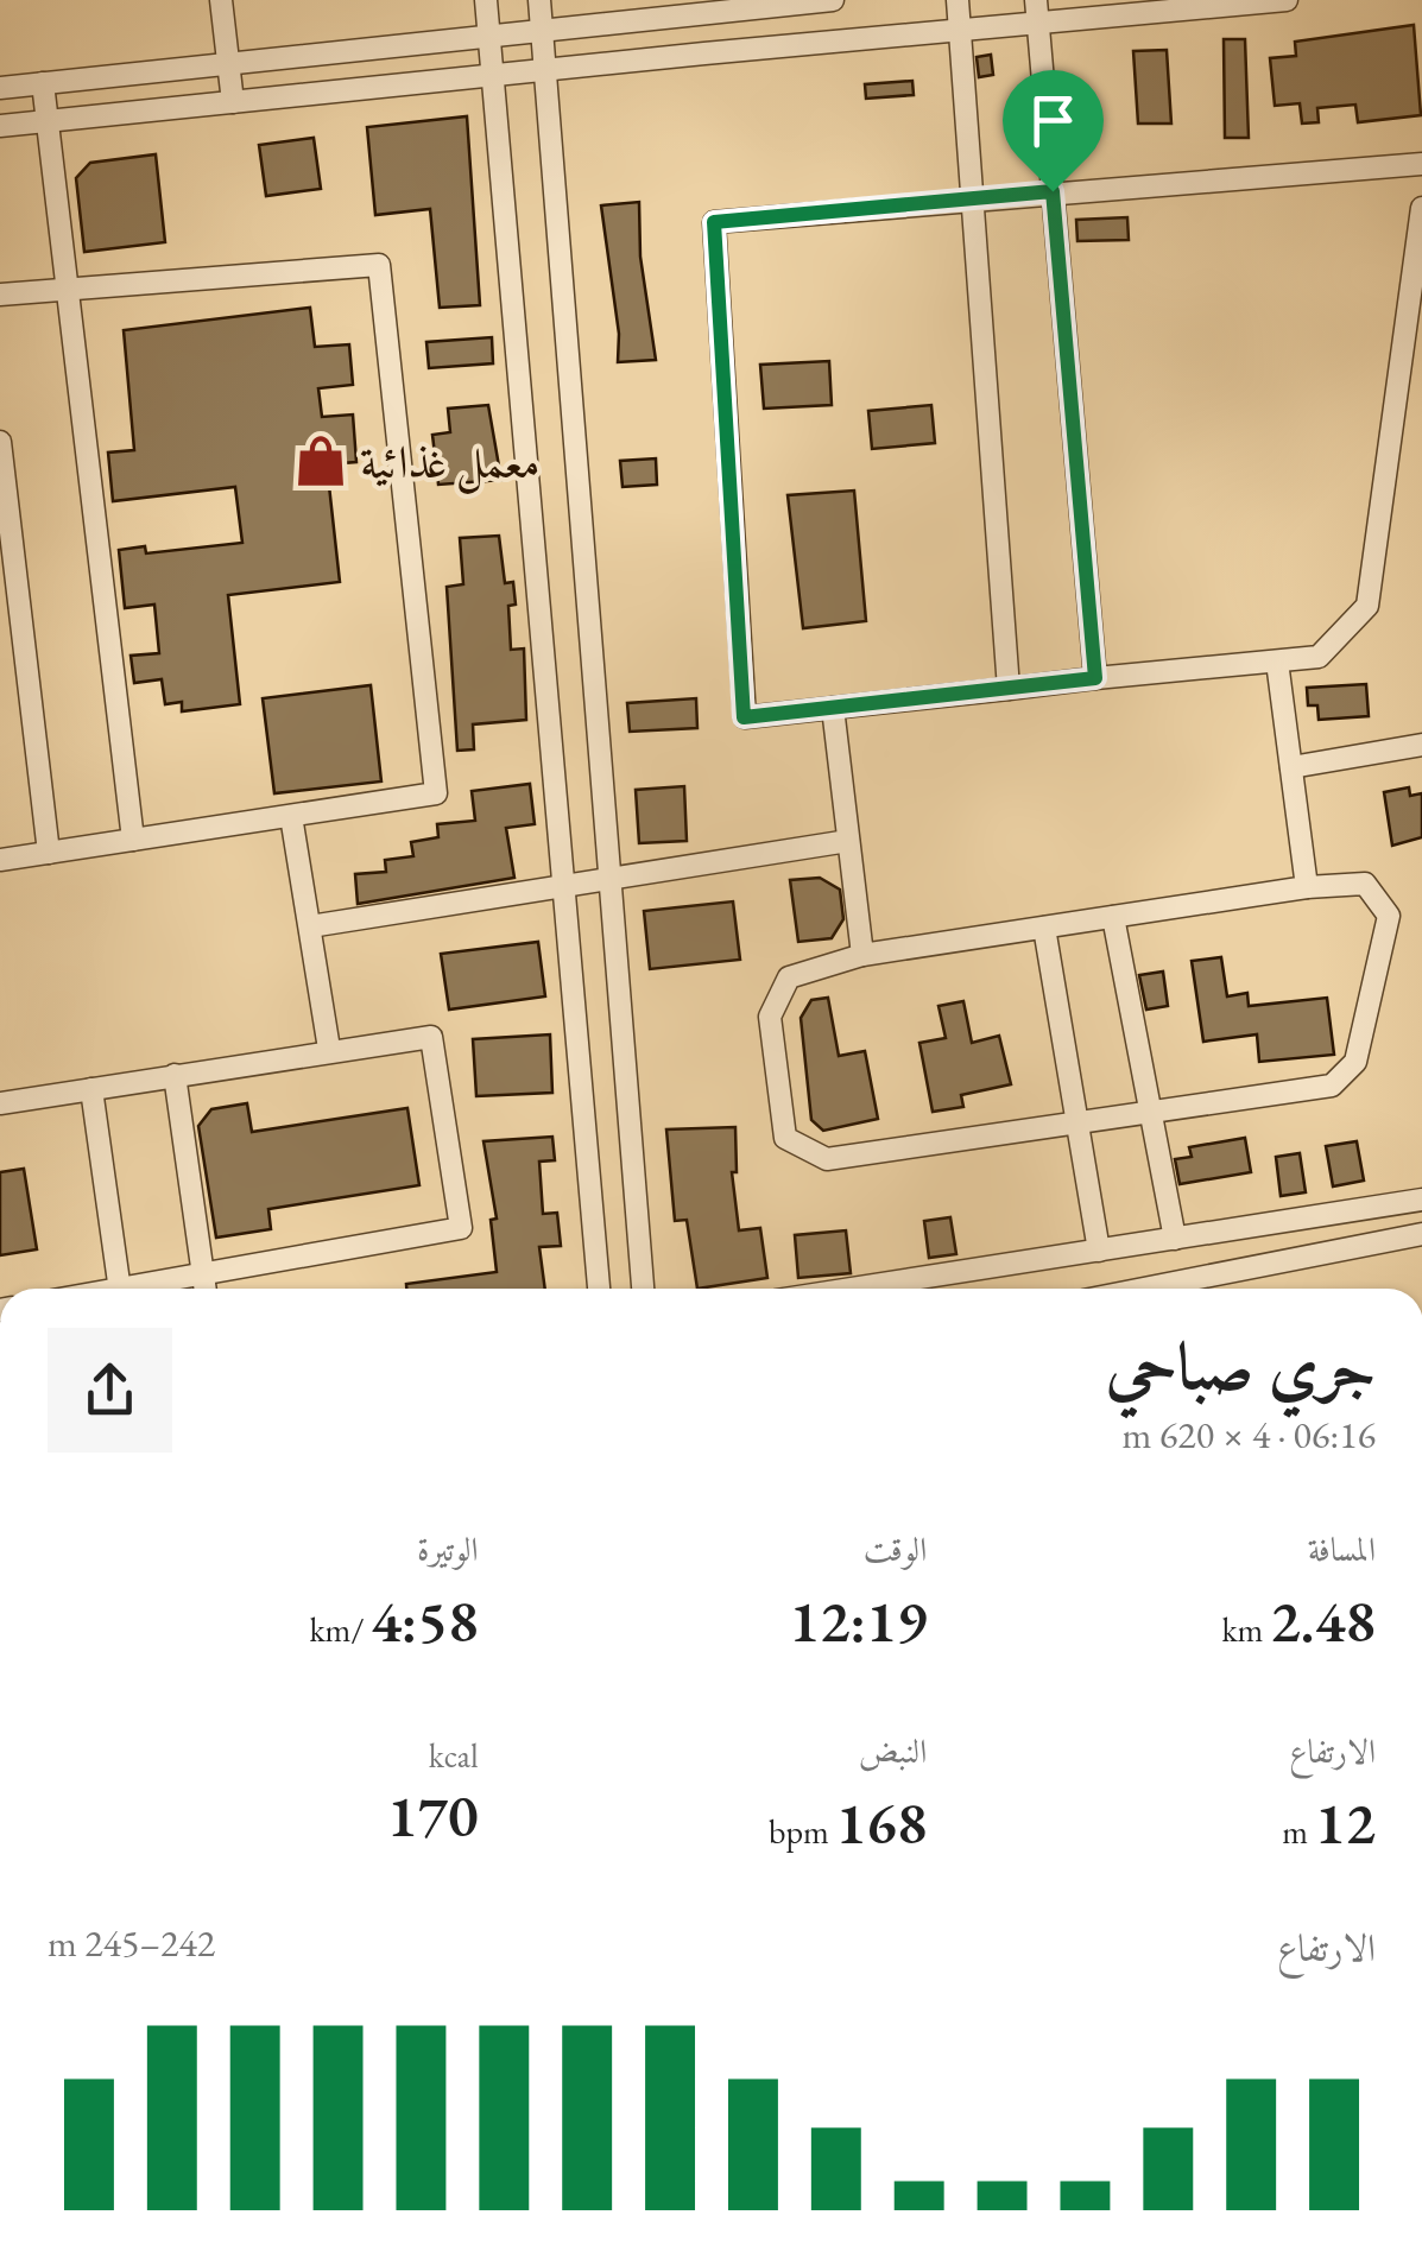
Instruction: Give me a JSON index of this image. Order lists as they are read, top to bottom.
{
  "places": {
    "shop": ["معمل غذائية"]
  },
  "page": {
    "heading": ["جري صباحي", "06:16 · 4 × 620 m"],
    "stats": [
      ["المسافة", "2.48 km"],
      ["الوقت", "12:19"],
      ["الوتيرة", "4:58 /km"],
      ["الارتفاع", "12 m"],
      ["النبض", "168 bpm"],
      ["kcal", "170"]
    ],
    "chart": ["الارتفاع", "242–245 m"]
  }
}
